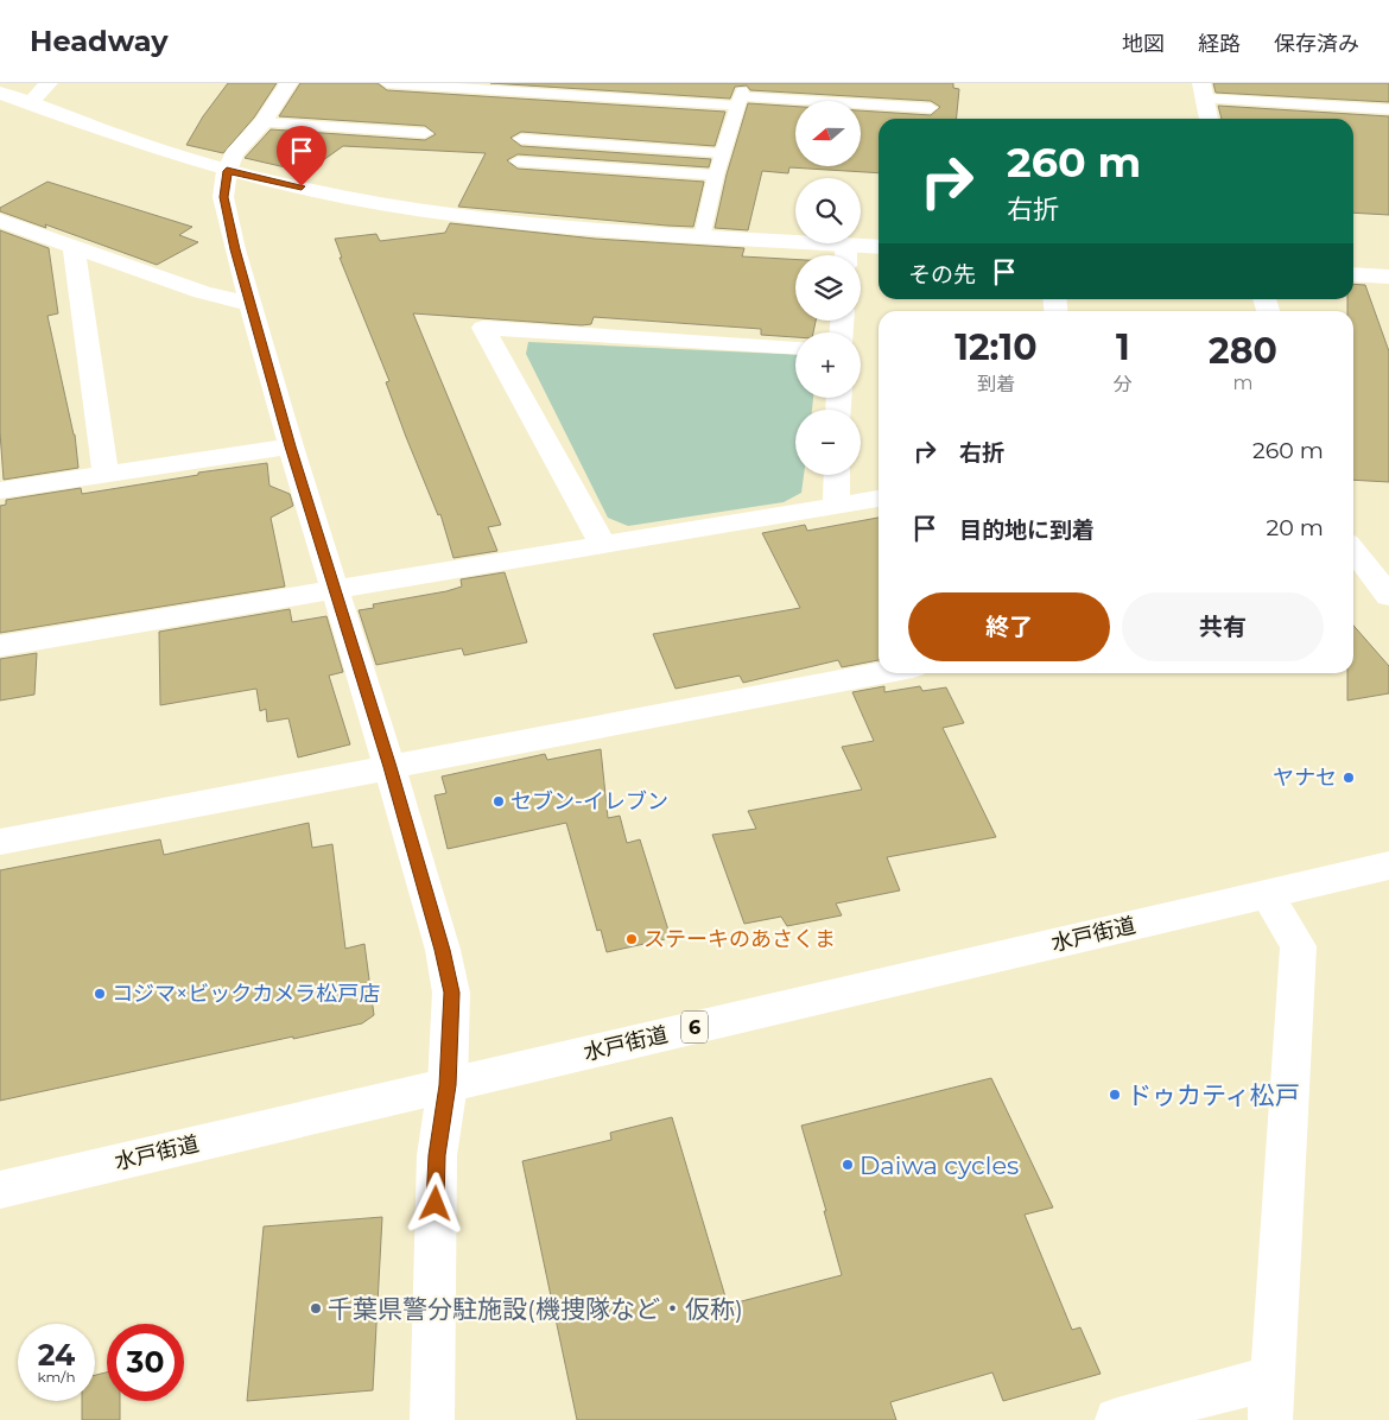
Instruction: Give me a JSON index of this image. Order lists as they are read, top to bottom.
{
  "streets": {
    "main road": ["水戸街道", "6"]
  },
  "places": [
    "ヤナセ",
    "セブン-イレブン",
    "ステーキのあさくま",
    "コジマ×ビックカメラ松戸店",
    "ドゥカティ松戸",
    "Daiwa cycles",
    "千葉県警分駐施設(機捜隊など・仮称)"
  ],
  "north": "left",
  "page": {
    "header": "Headway",
    "nav": ["地図", "経路", "保存済み"],
    "map_buttons": ["+", "−"],
    "turn": ["260 m", "右折"],
    "then": "その先",
    "eta": [
      "12:10",
      "到着",
      "1",
      "分",
      "280",
      "m"
    ],
    "list": [
      {
        "name": "右折",
        "value": "260 m"
      },
      {
        "name": "目的地に到着",
        "value": "20 m"
      }
    ],
    "buttons": ["終了", "共有"],
    "speed": "24 km/h",
    "limit": "30"
  }
}
